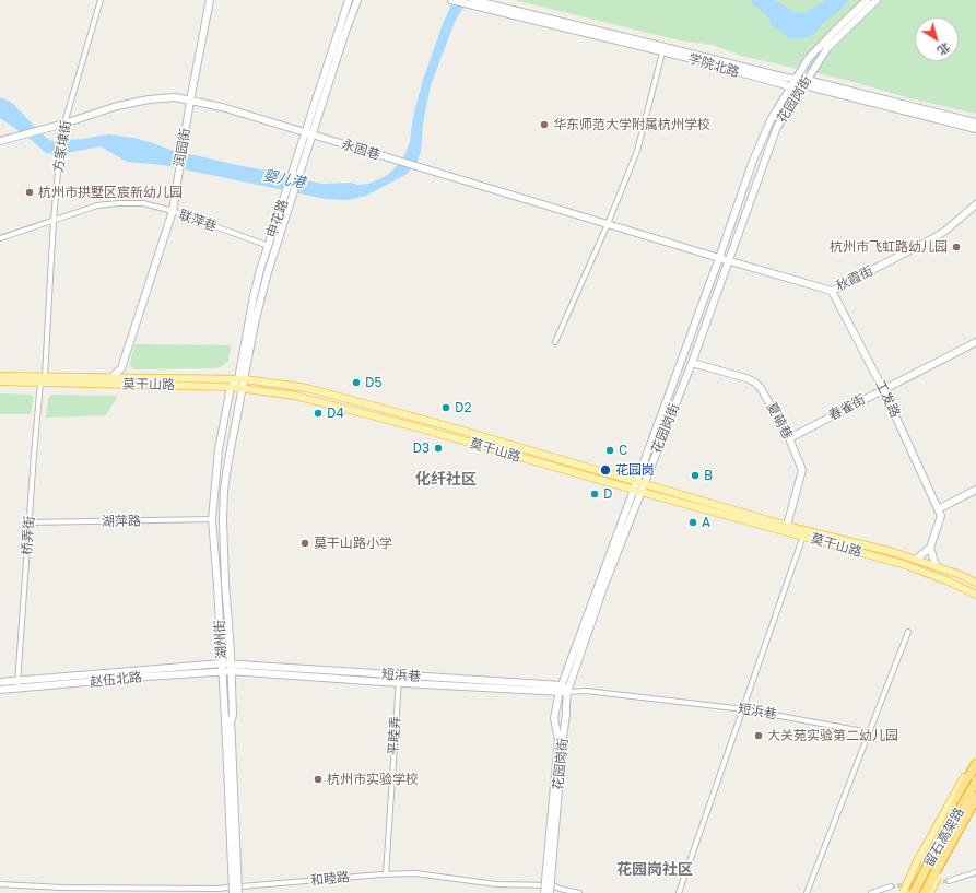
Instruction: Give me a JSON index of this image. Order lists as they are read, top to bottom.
{
  "streets": {
    "highway": ["留石高架路"],
    "main road": ["莫干山路"],
    "street": [
      "学院北路",
      "花园岗街",
      "方家埭街",
      "润园街",
      "永固巷",
      "申花路",
      "联萍巷",
      "秋霞街",
      "工发路",
      "春雀街",
      "夏萌巷",
      "湖萍路",
      "桥弄街",
      "湖州街",
      "短浜巷",
      "赵伍北路",
      "平睦弄",
      "和睦路"
    ]
  },
  "crossings": [
    ["学院北路", "花园岗街"],
    ["花园岗街", "永固巷"],
    ["花园岗街", "秋霞街"],
    ["花园岗街", "莫干山路"],
    ["花园岗街", "夏萌巷"],
    ["花园岗街", "短浜巷"],
    ["方家埭街", "永固巷"],
    ["方家埭街", "联萍巷"],
    ["方家埭街", "莫干山路"],
    ["方家埭街", "桥弄街"],
    ["润园街", "永固巷"],
    ["润园街", "联萍巷"],
    ["永固巷", "申花路"],
    ["永固巷", "秋霞街"],
    ["申花路", "联萍巷"],
    ["申花路", "莫干山路"],
    ["申花路", "湖州街"],
    ["秋霞街", "工发路"],
    ["莫干山路", "夏萌巷"],
    ["莫干山路", "桥弄街"],
    ["莫干山路", "湖州街"],
    ["工发路", "春雀街"],
    ["春雀街", "夏萌巷"],
    ["湖萍路", "桥弄街"],
    ["湖萍路", "湖州街"],
    ["桥弄街", "赵伍北路"],
    ["湖州街", "短浜巷"],
    ["湖州街", "赵伍北路"],
    ["短浜巷", "赵伍北路"],
    ["短浜巷", "平睦弄"],
    ["平睦弄", "和睦路"]
  ],
  "districts": ["化纤社区", "花园岗社区"],
  "water": ["婴儿港"],
  "places": [
    "华东师范大学附属杭州学校",
    "杭州市拱墅区宸新幼儿园",
    "杭州市飞虹路幼儿园",
    "D5",
    "D2",
    "D4",
    "D3",
    "C",
    "花园岗",
    "B",
    "D",
    "A",
    "莫干山路小学",
    "大关苑实验第二幼儿园",
    "杭州市实验学校"
  ],
  "north": "bottom right"
}
